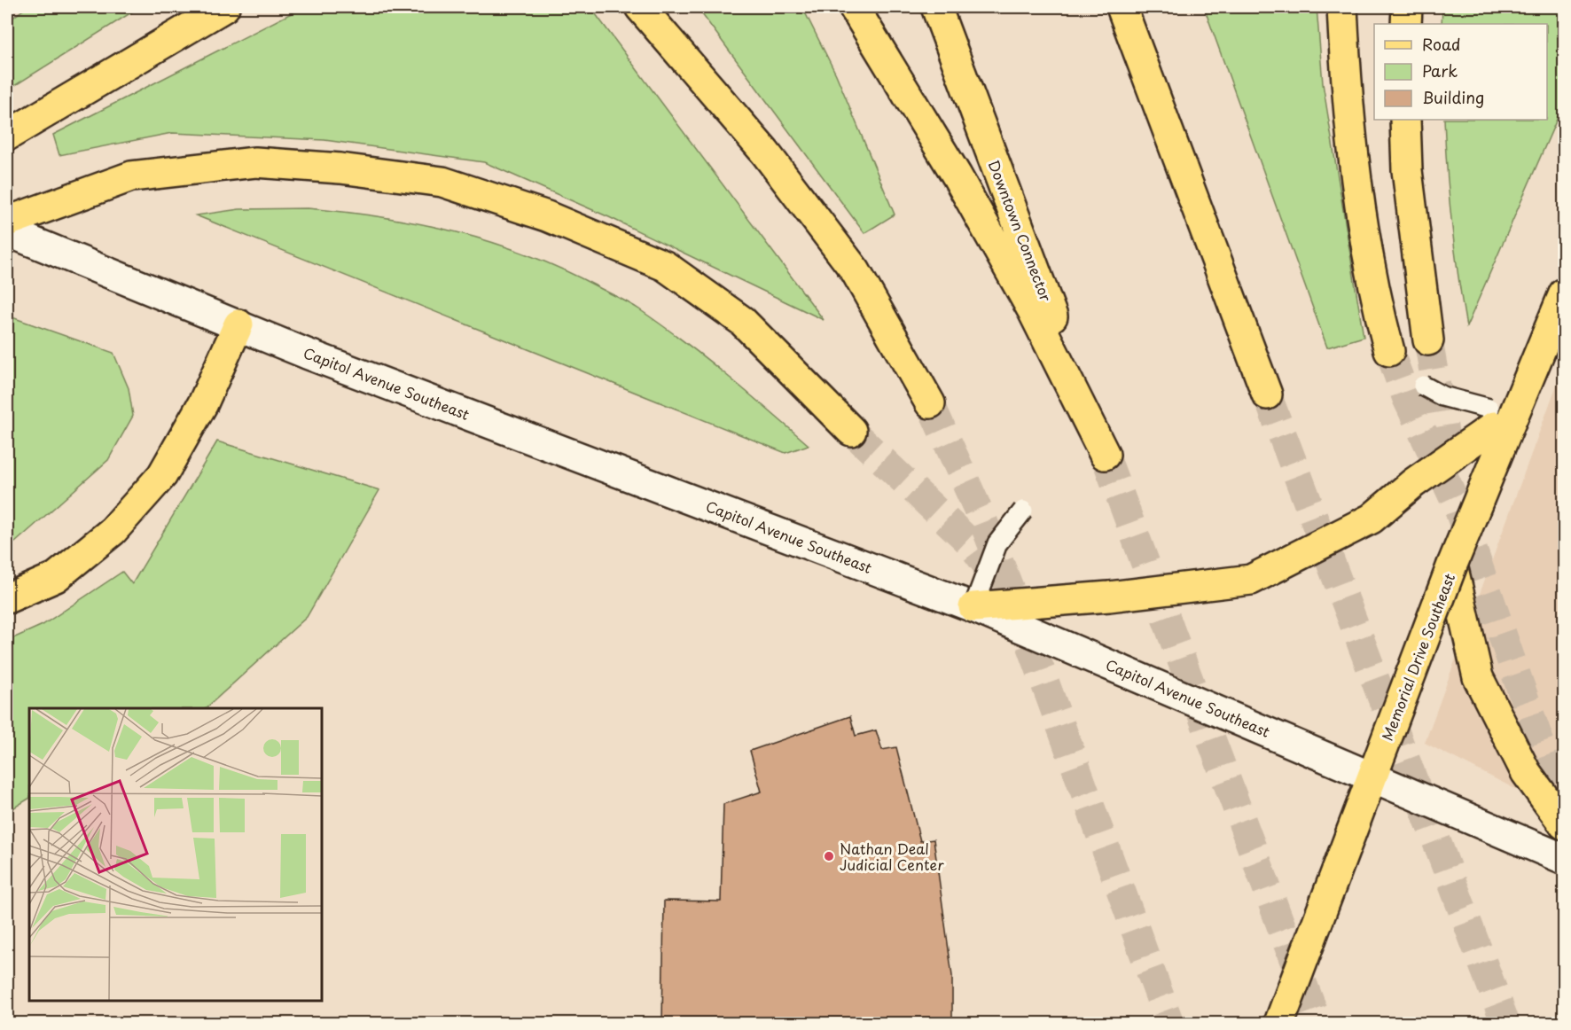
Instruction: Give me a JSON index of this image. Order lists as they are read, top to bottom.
{
  "streets": {
    "main road": ["Downtown Connector", "Capitol Avenue Southeast", "Memorial Drive Southeast"]
  },
  "crossings": [
    ["Capitol Avenue Southeast", "Memorial Drive Southeast"]
  ],
  "places": ["Nathan Deal Judicial Center"],
  "legend": ["Road", "Park", "Building"]
}
